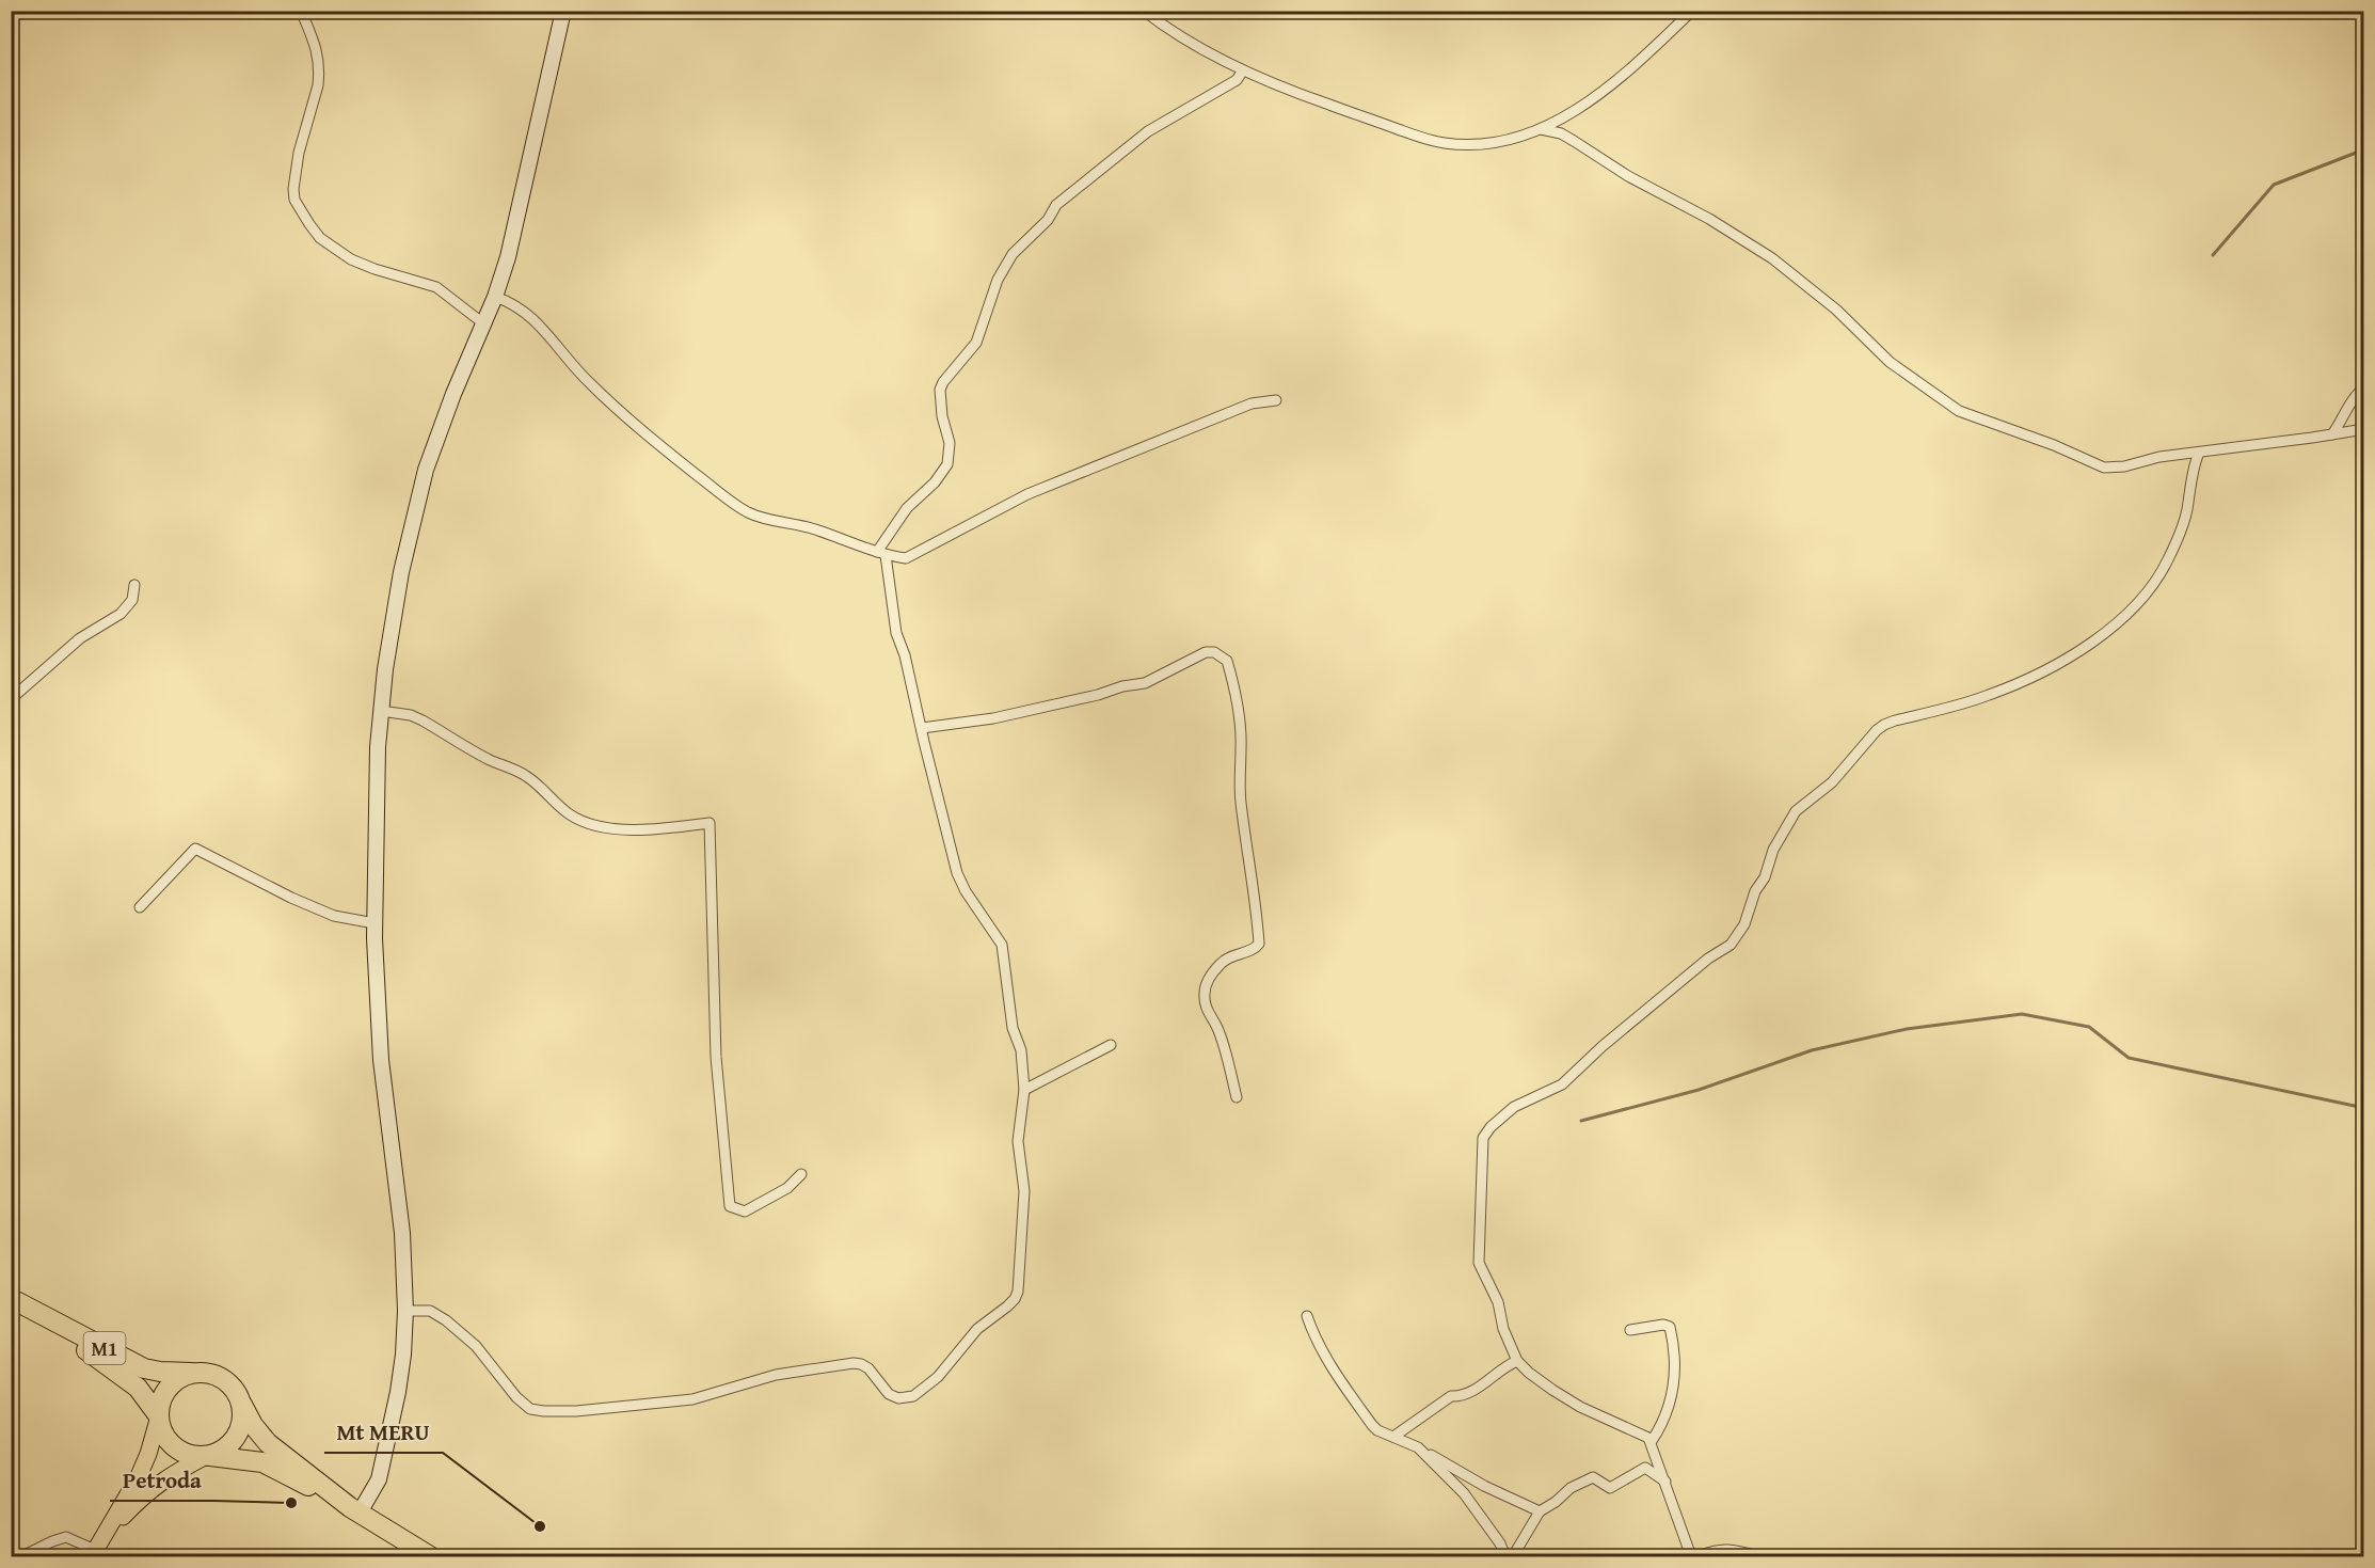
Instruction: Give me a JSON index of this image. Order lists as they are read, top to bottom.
{
  "streets": {
    "highway": ["M1"]
  },
  "places": ["Petroda", "Mt MERU"]
}
